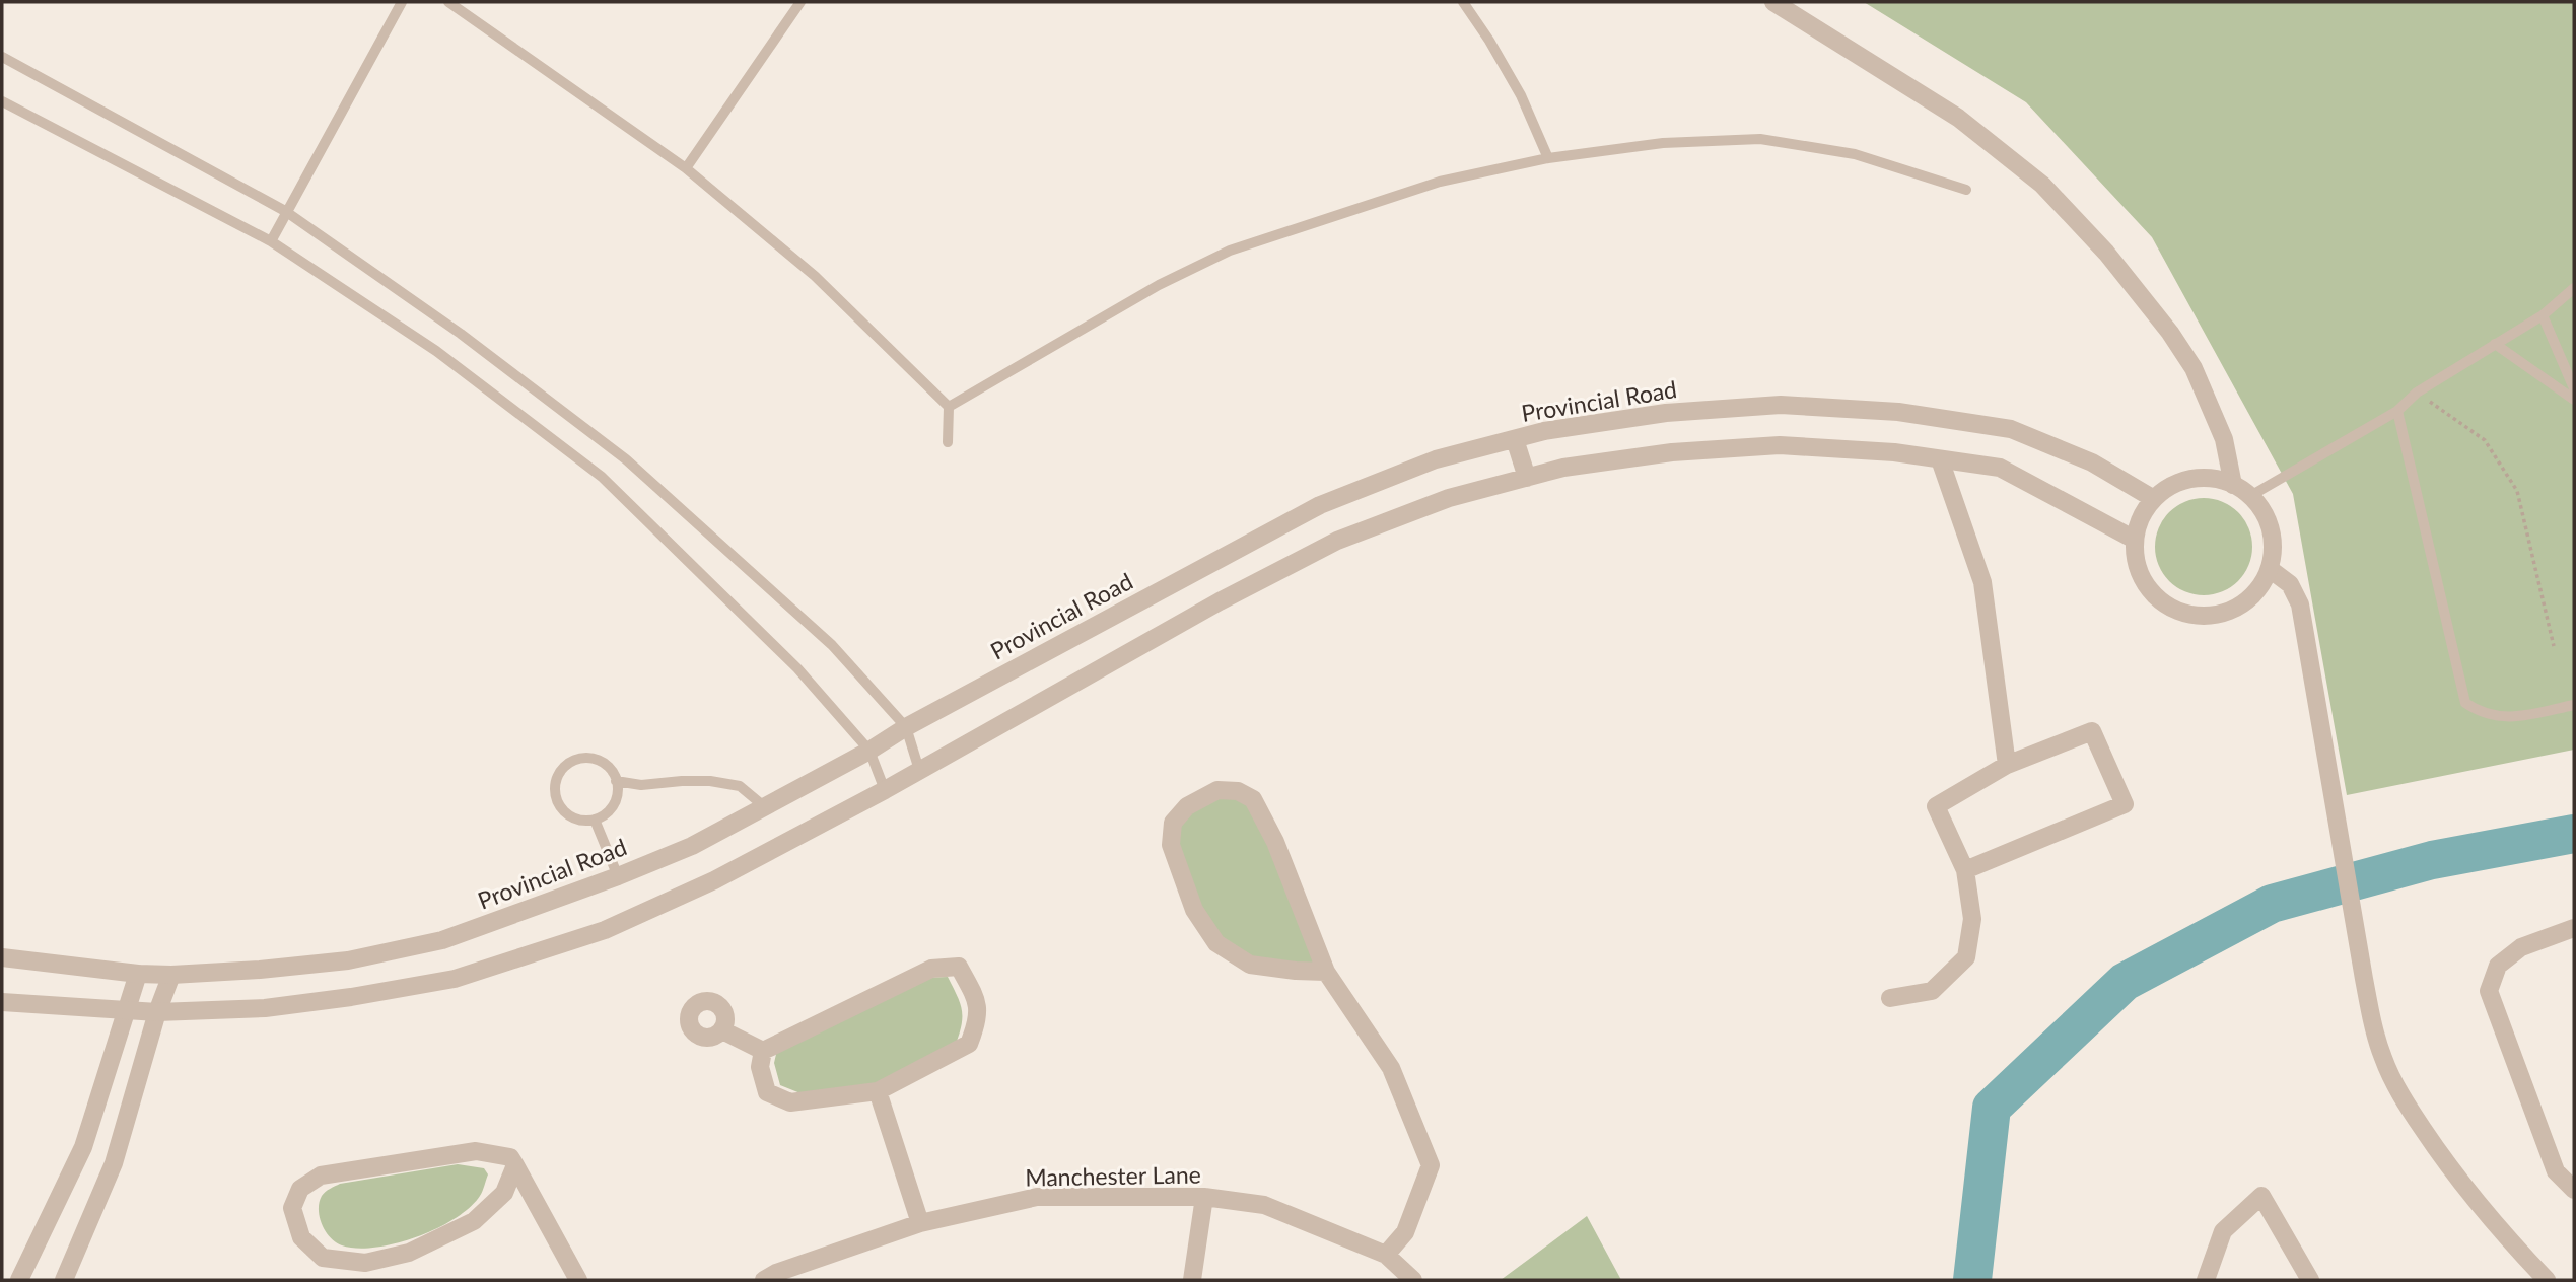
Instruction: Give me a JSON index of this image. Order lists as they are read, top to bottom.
{
  "streets": {
    "street": ["Provincial Road", "Manchester Lane"]
  }
}
